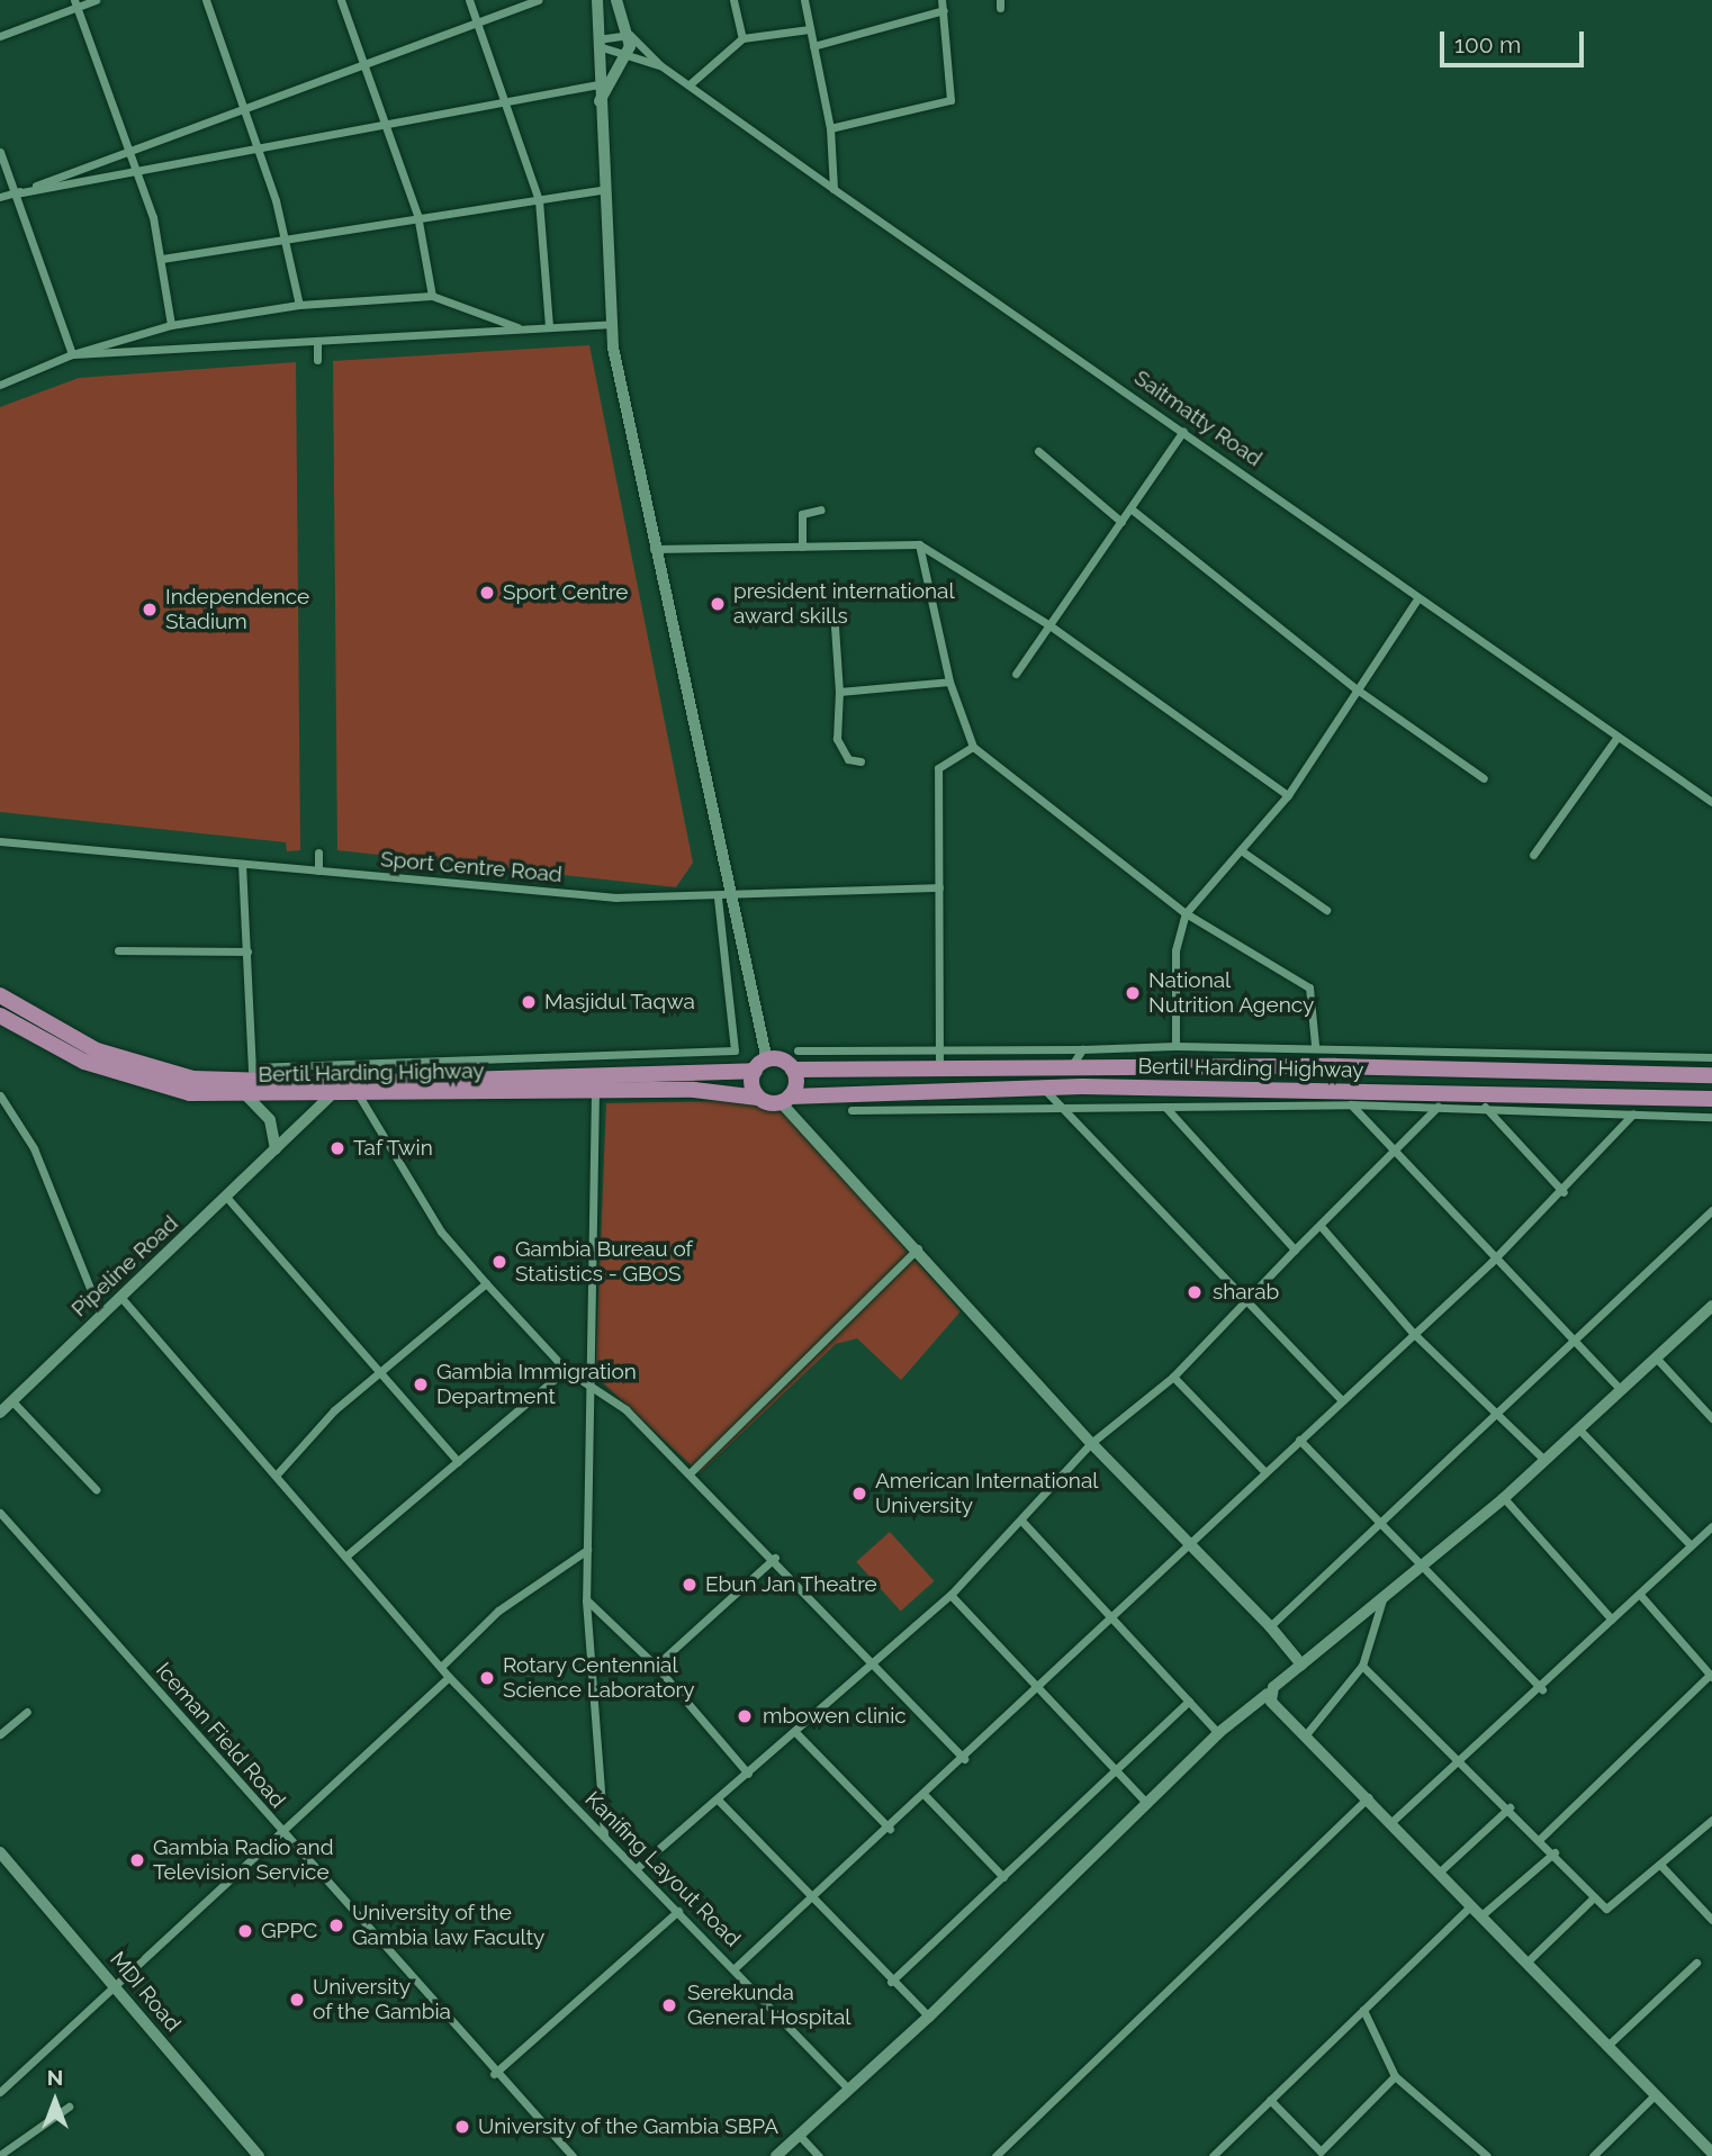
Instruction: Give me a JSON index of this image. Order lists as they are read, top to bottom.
{
  "streets": {
    "main road": ["Bertil Harding Highway"],
    "street": [
      "Saitmatty Road",
      "Sport Centre Road",
      "Pipeline Road",
      "Iceman Field Road",
      "Kanifing Layout Road",
      "MDI Road"
    ]
  },
  "crossings": [
    ["Bertil Harding Highway", "Pipeline Road"],
    ["Pipeline Road", "Kanifing Layout Road"]
  ],
  "places": [
    "Sport Centre",
    "president international award skills",
    "Independence Stadium",
    "National Nutrition Agency",
    "Masjidul Taqwa",
    "Taf Twin",
    "Gambia Bureau of Statistics - GBOS",
    "sharab",
    "Gambia Immigration Department",
    "American International University",
    "Ebun Jan Theatre",
    "Rotary Centennial Science Laboratory",
    "mbowen clinic",
    "Gambia Radio and Television Service",
    "University of the Gambia law Faculty",
    "GPPC",
    "University of the Gambia",
    "Serekunda General Hospital",
    "University of the Gambia SBPA"
  ],
  "scale_bar": "100 m",
  "north": "top"
}
